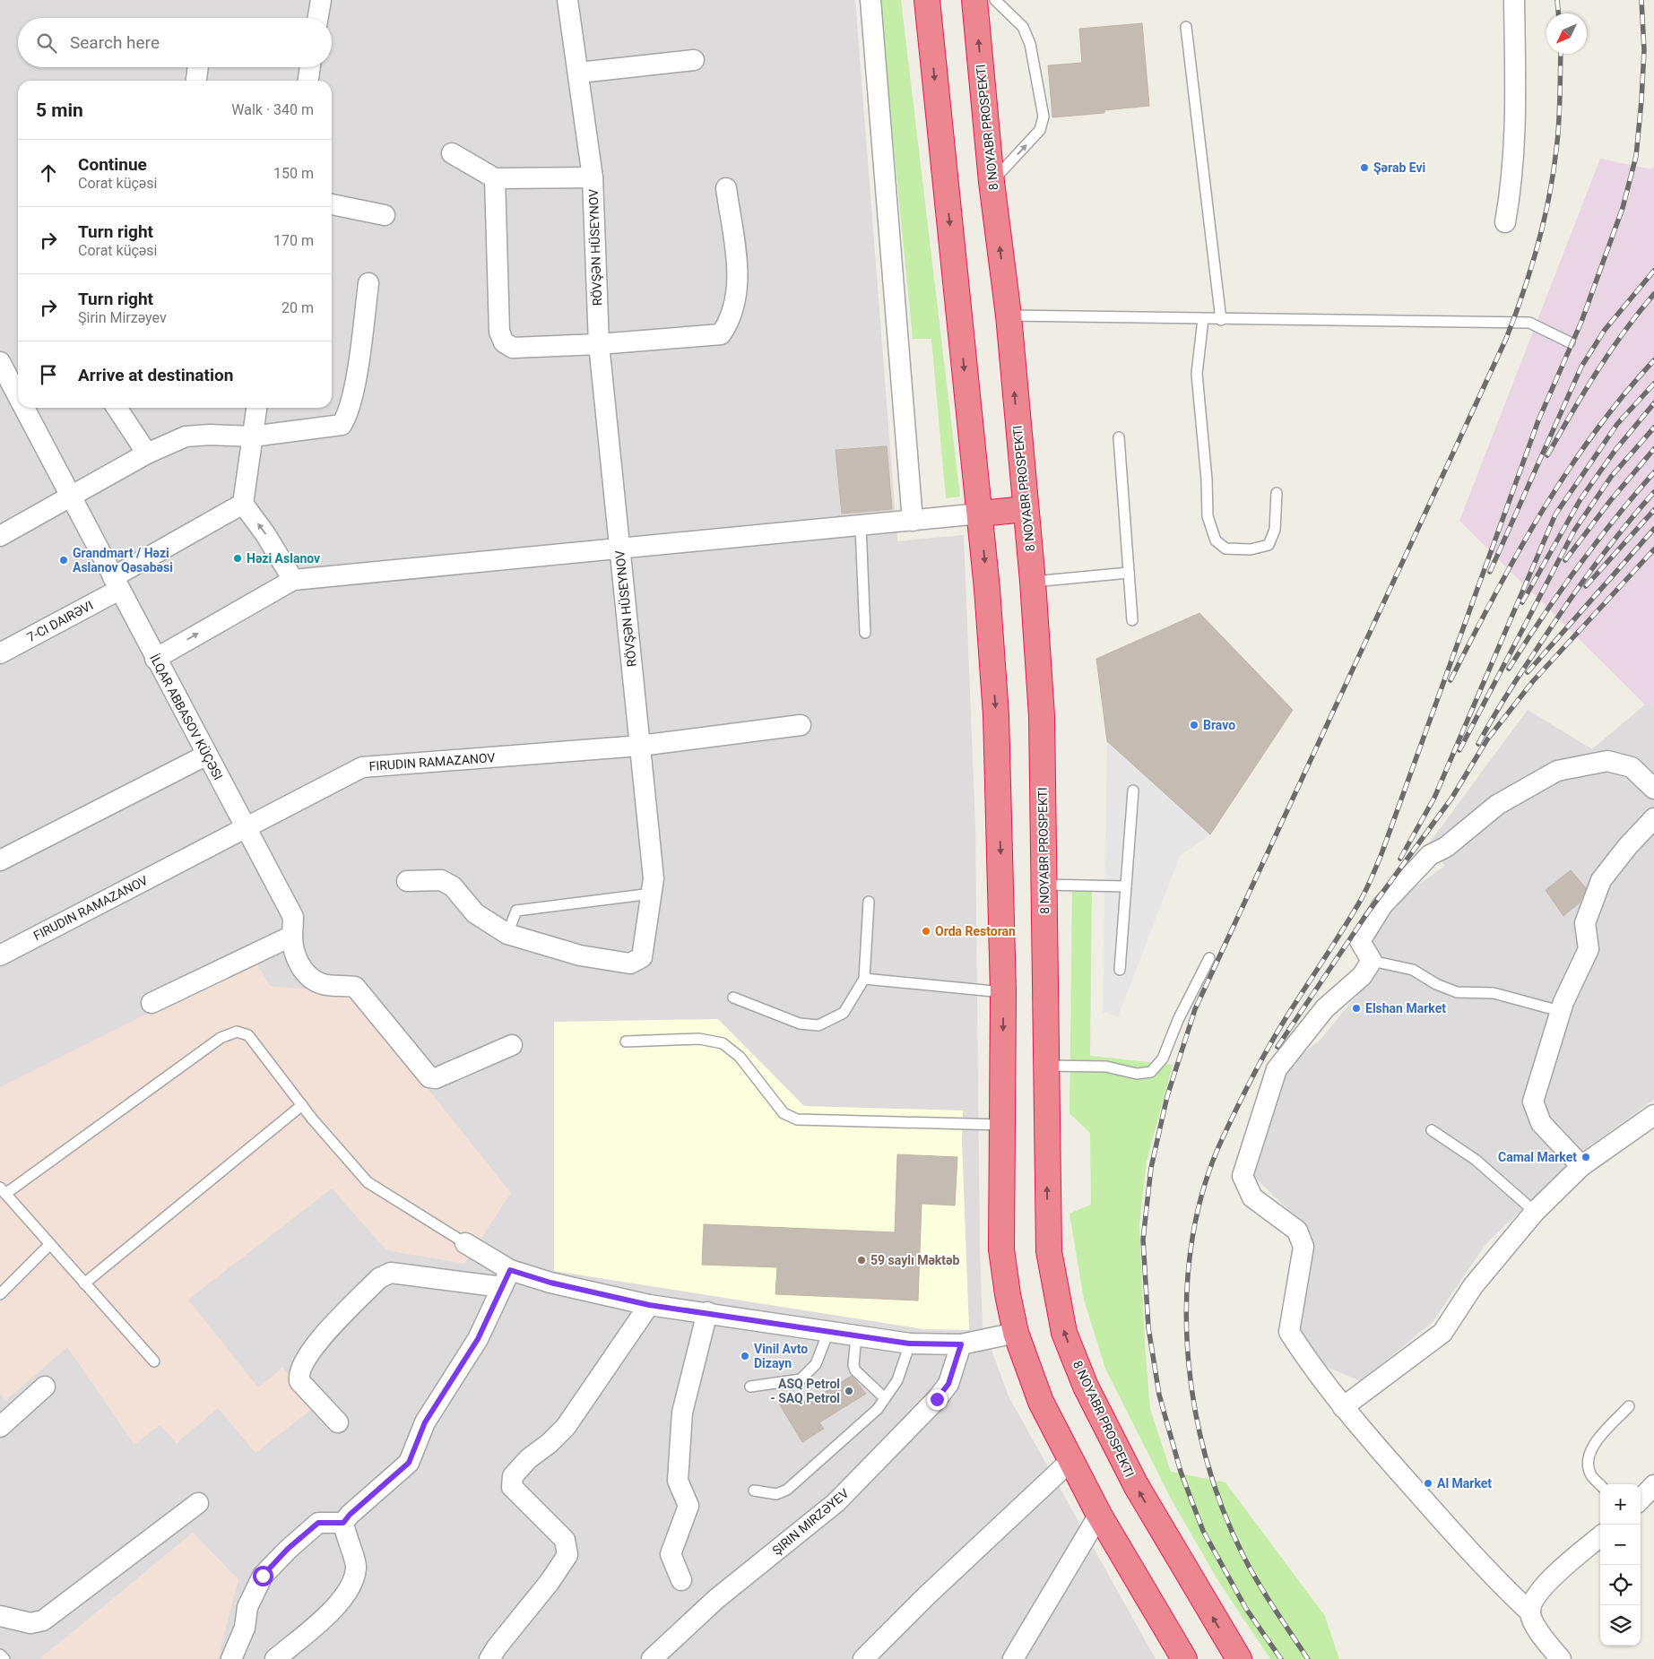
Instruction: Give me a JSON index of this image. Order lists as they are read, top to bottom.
{
  "streets": {
    "highway": ["8 NOYABR PROSPEKTI"],
    "street": [
      "RÖVŞƏN HÜSEYNOV",
      "7-CI DAIRƏVI",
      "İLQAR ABBASOV KÜÇƏSI",
      "FIRUDIN RAMAZANOV",
      "ŞIRIN MIRZƏYEV"
    ]
  },
  "crossings": [
    ["RÖVŞƏN HÜSEYNOV", "FIRUDIN RAMAZANOV"],
    ["7-CI DAIRƏVI", "İLQAR ABBASOV KÜÇƏSI"],
    ["İLQAR ABBASOV KÜÇƏSI", "FIRUDIN RAMAZANOV"]
  ],
  "places": [
    "Şərab Evi",
    "Həzi Aslanov",
    "Grandmart / Həzi Aslanov Qəsəbəsi",
    "Bravo",
    "Orda Restoran",
    "Elshan Market",
    "Camal Market",
    "59 saylı Məktəb",
    "Vinil Avto Dizayn",
    "ASQ Petrol - SAQ Petrol",
    "Al Market"
  ],
  "north": "bottom left",
  "page": {
    "search": "Search here",
    "heading": ["5 min", "Walk · 340 m"],
    "list": [
      ["Continue", "Corat küçəsi", "150 m"],
      ["Turn right", "Corat küçəsi", "170 m"],
      ["Turn right", "Şirin Mirzəyev", "20 m"],
      "Arrive at destination"
    ],
    "map_buttons": ["+", "−"]
  }
}
